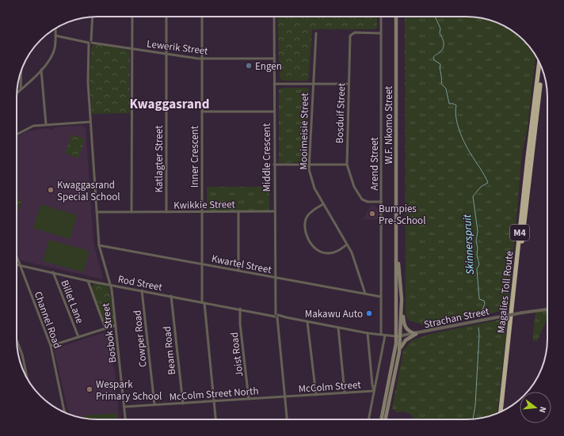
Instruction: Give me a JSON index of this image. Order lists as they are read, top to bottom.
{
  "streets": {
    "highway": ["M4", "Magalies Toll Route"],
    "main road": ["W.F. Nkomo Street"],
    "street": [
      "Lewerik Street",
      "Bosduif Street",
      "Mooimeisie Street",
      "Inner Crescent",
      "Middle Crescent",
      "Katlagter Street",
      "Arend Street",
      "Kwikkie Street",
      "Kwartel Street",
      "Rod Street",
      "Billet Lane",
      "Strachan Street",
      "Channel Road",
      "Bosbok Street",
      "Cowper Road",
      "Beam Road",
      "Joist Road",
      "McColm Street",
      "McColm Street North"
    ]
  },
  "crossings": [
    ["Lewerik Street", "Inner Crescent"],
    ["Lewerik Street", "Middle Crescent"],
    ["Lewerik Street", "Katlagter Street"],
    ["Lewerik Street", "Bosbok Street"],
    ["Bosduif Street", "Arend Street"],
    ["W.F. Nkomo Street", "Rod Street"],
    ["W.F. Nkomo Street", "Strachan Street"],
    ["Mooimeisie Street", "Kwartel Street"],
    ["Inner Crescent", "Kwikkie Street"],
    ["Inner Crescent", "Kwartel Street"],
    ["Inner Crescent", "Rod Street"],
    ["Inner Crescent", "McColm Street North"],
    ["Middle Crescent", "Kwikkie Street"],
    ["Middle Crescent", "Kwartel Street"],
    ["Middle Crescent", "Rod Street"],
    ["Middle Crescent", "McColm Street"],
    ["Middle Crescent", "McColm Street North"],
    ["Katlagter Street", "Kwikkie Street"],
    ["Arend Street", "Kwartel Street"],
    ["Arend Street", "Rod Street"],
    ["Kwikkie Street", "Bosbok Street"],
    ["Kwartel Street", "Bosbok Street"],
    ["Rod Street", "Billet Lane"],
    ["Rod Street", "Strachan Street"],
    ["Rod Street", "Channel Road"],
    ["Rod Street", "Bosbok Street"],
    ["Rod Street", "Cowper Road"],
    ["Rod Street", "Beam Road"],
    ["Rod Street", "Joist Road"],
    ["Bosbok Street", "McColm Street North"],
    ["Cowper Road", "McColm Street North"],
    ["Beam Road", "McColm Street North"],
    ["Joist Road", "McColm Street North"],
    ["McColm Street", "McColm Street North"]
  ],
  "districts": ["Kwaggasrand"],
  "water": ["Skinnerspruit"],
  "places": [
    "Engen",
    "Kwaggasrand Special School",
    "Bumpies Pre-School",
    "Makawu Auto",
    "Wespark Primary School"
  ],
  "north": "right"
}
